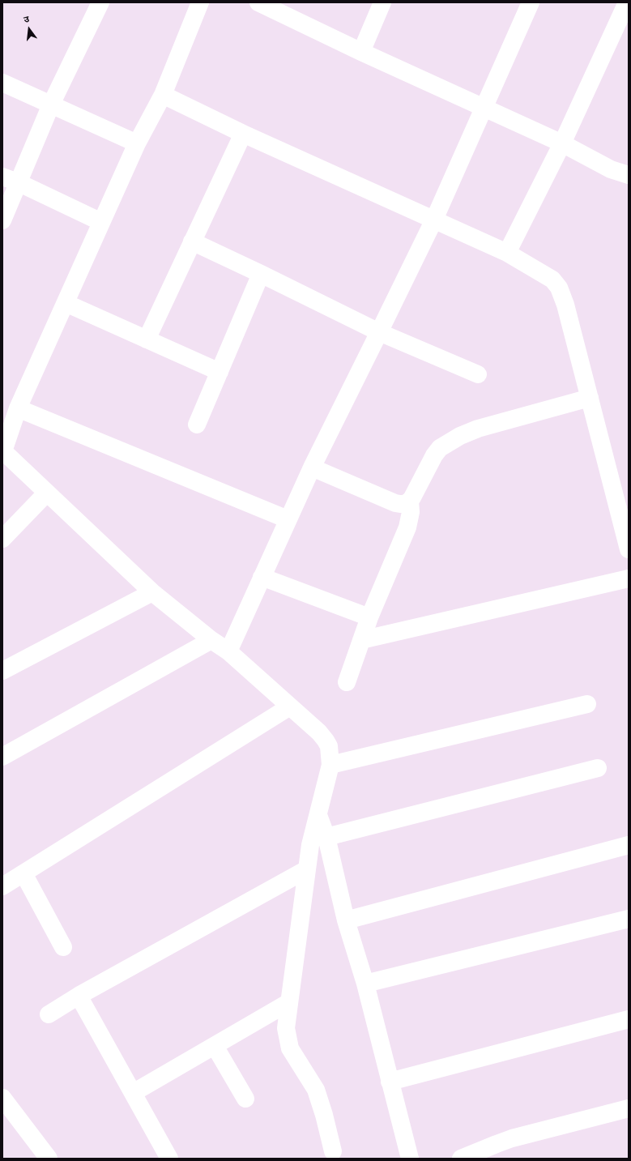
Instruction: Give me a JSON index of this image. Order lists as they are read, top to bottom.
{
  "north": "top"
}
